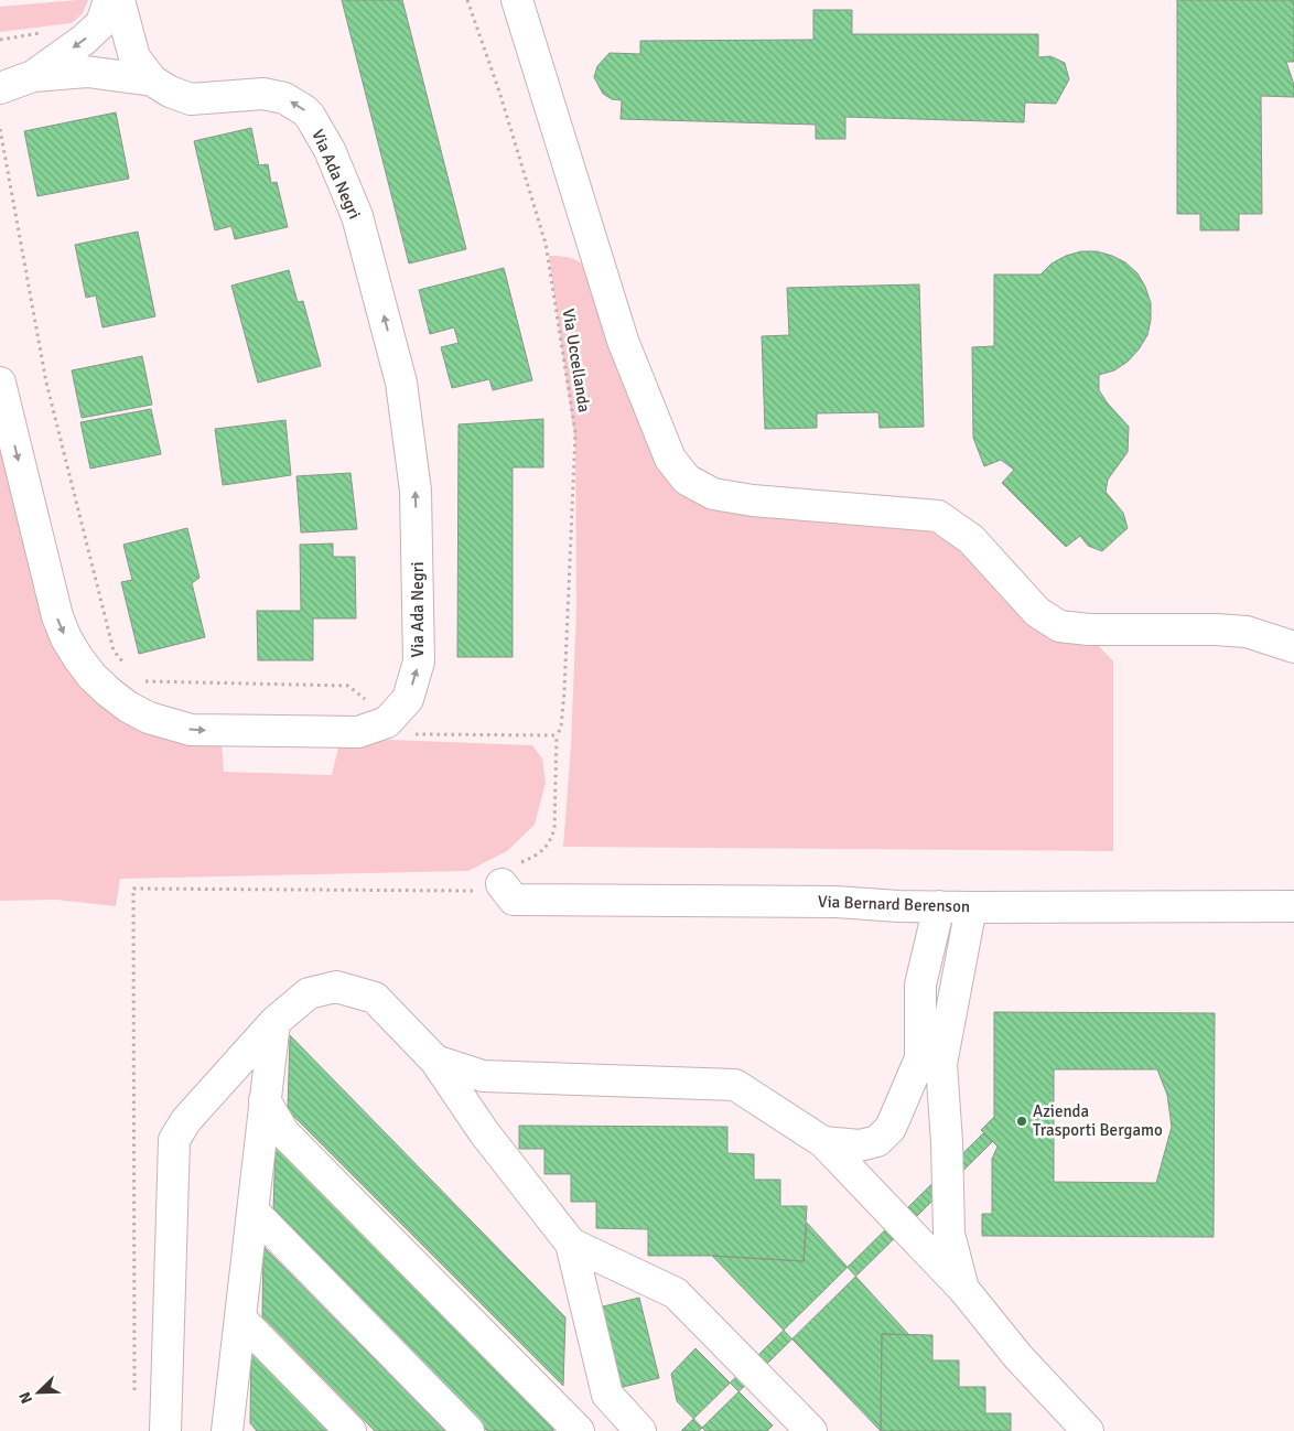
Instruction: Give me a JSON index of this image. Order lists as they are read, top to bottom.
{
  "streets": {
    "street": ["Via Ada Negri", "Via Bernard Berenson"],
    "path": ["Via Uccellanda"]
  },
  "crossings": [
    ["Via Ada Negri", "Via Uccellanda"]
  ],
  "places": ["Azienda Trasporti Bergamo"],
  "north": "bottom left"
}
